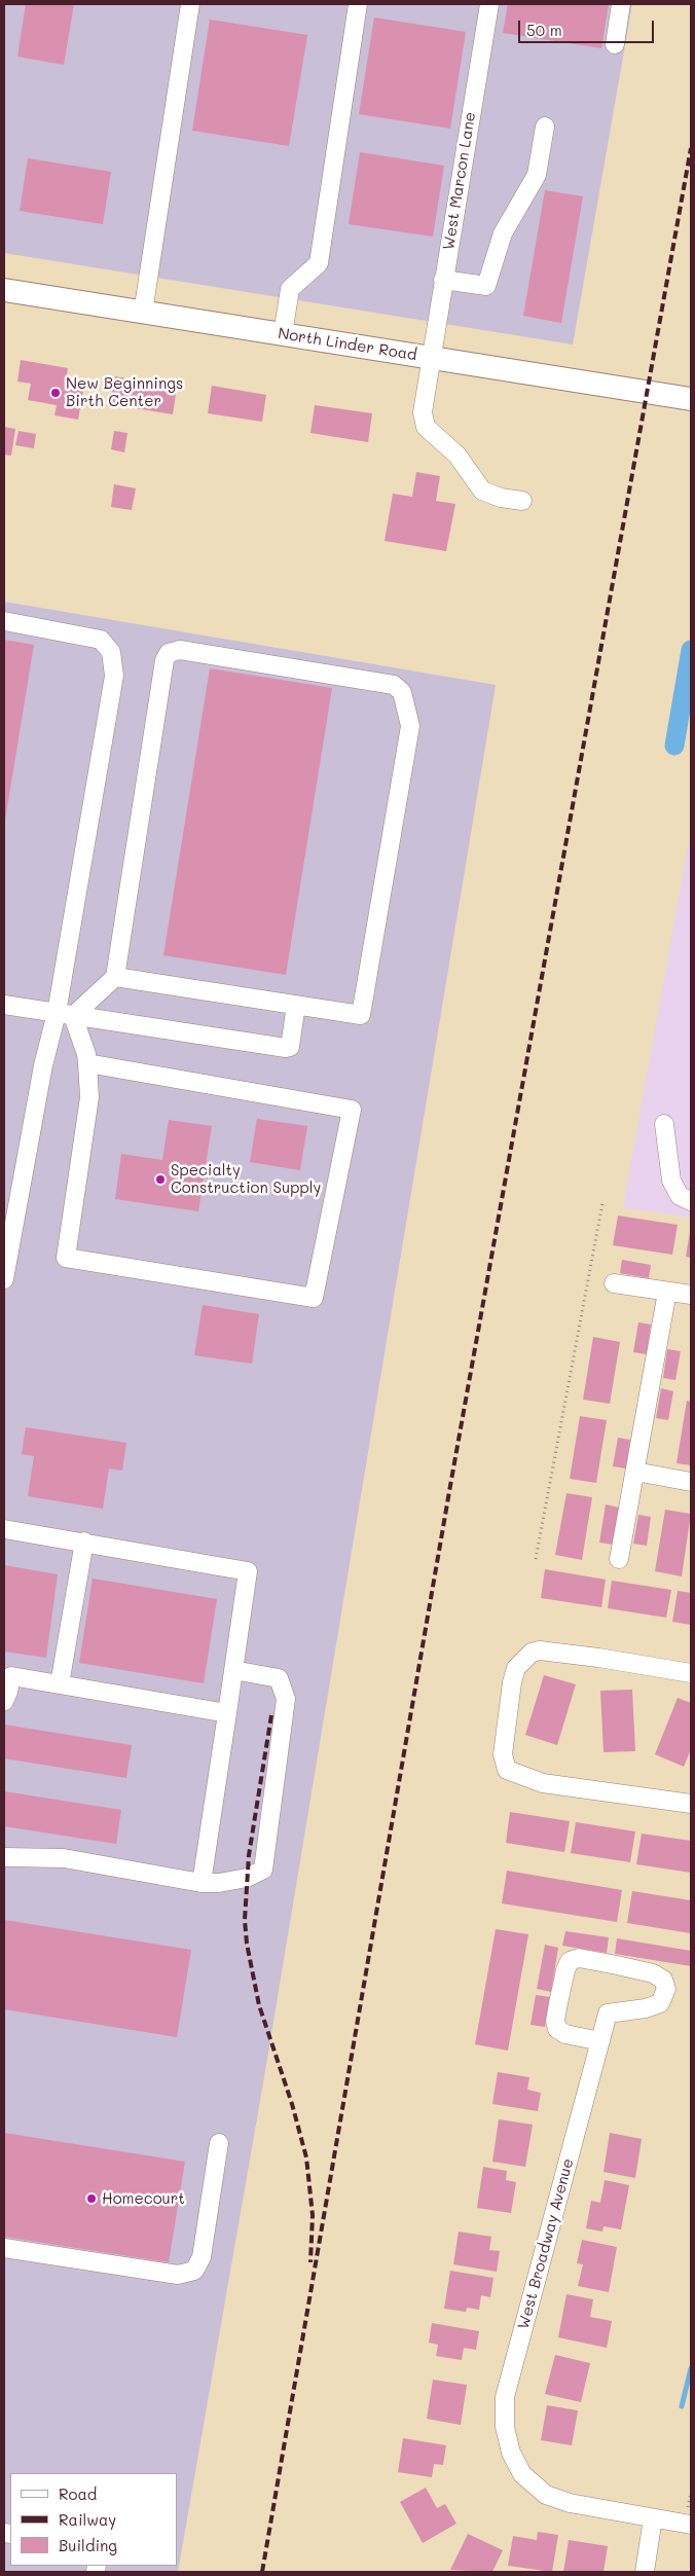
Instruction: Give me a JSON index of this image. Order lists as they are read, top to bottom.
{
  "streets": {
    "main road": ["North Linder Road"],
    "street": ["West Marcon Lane", "West Broadway Avenue"]
  },
  "crossings": [
    ["West Marcon Lane", "North Linder Road"]
  ],
  "places": ["New Beginnings Birth Center", "Specialty Construction Supply", "Homecourt"],
  "legend": ["Road", "Railway", "Building"],
  "scale_bar": "50 m"
}
